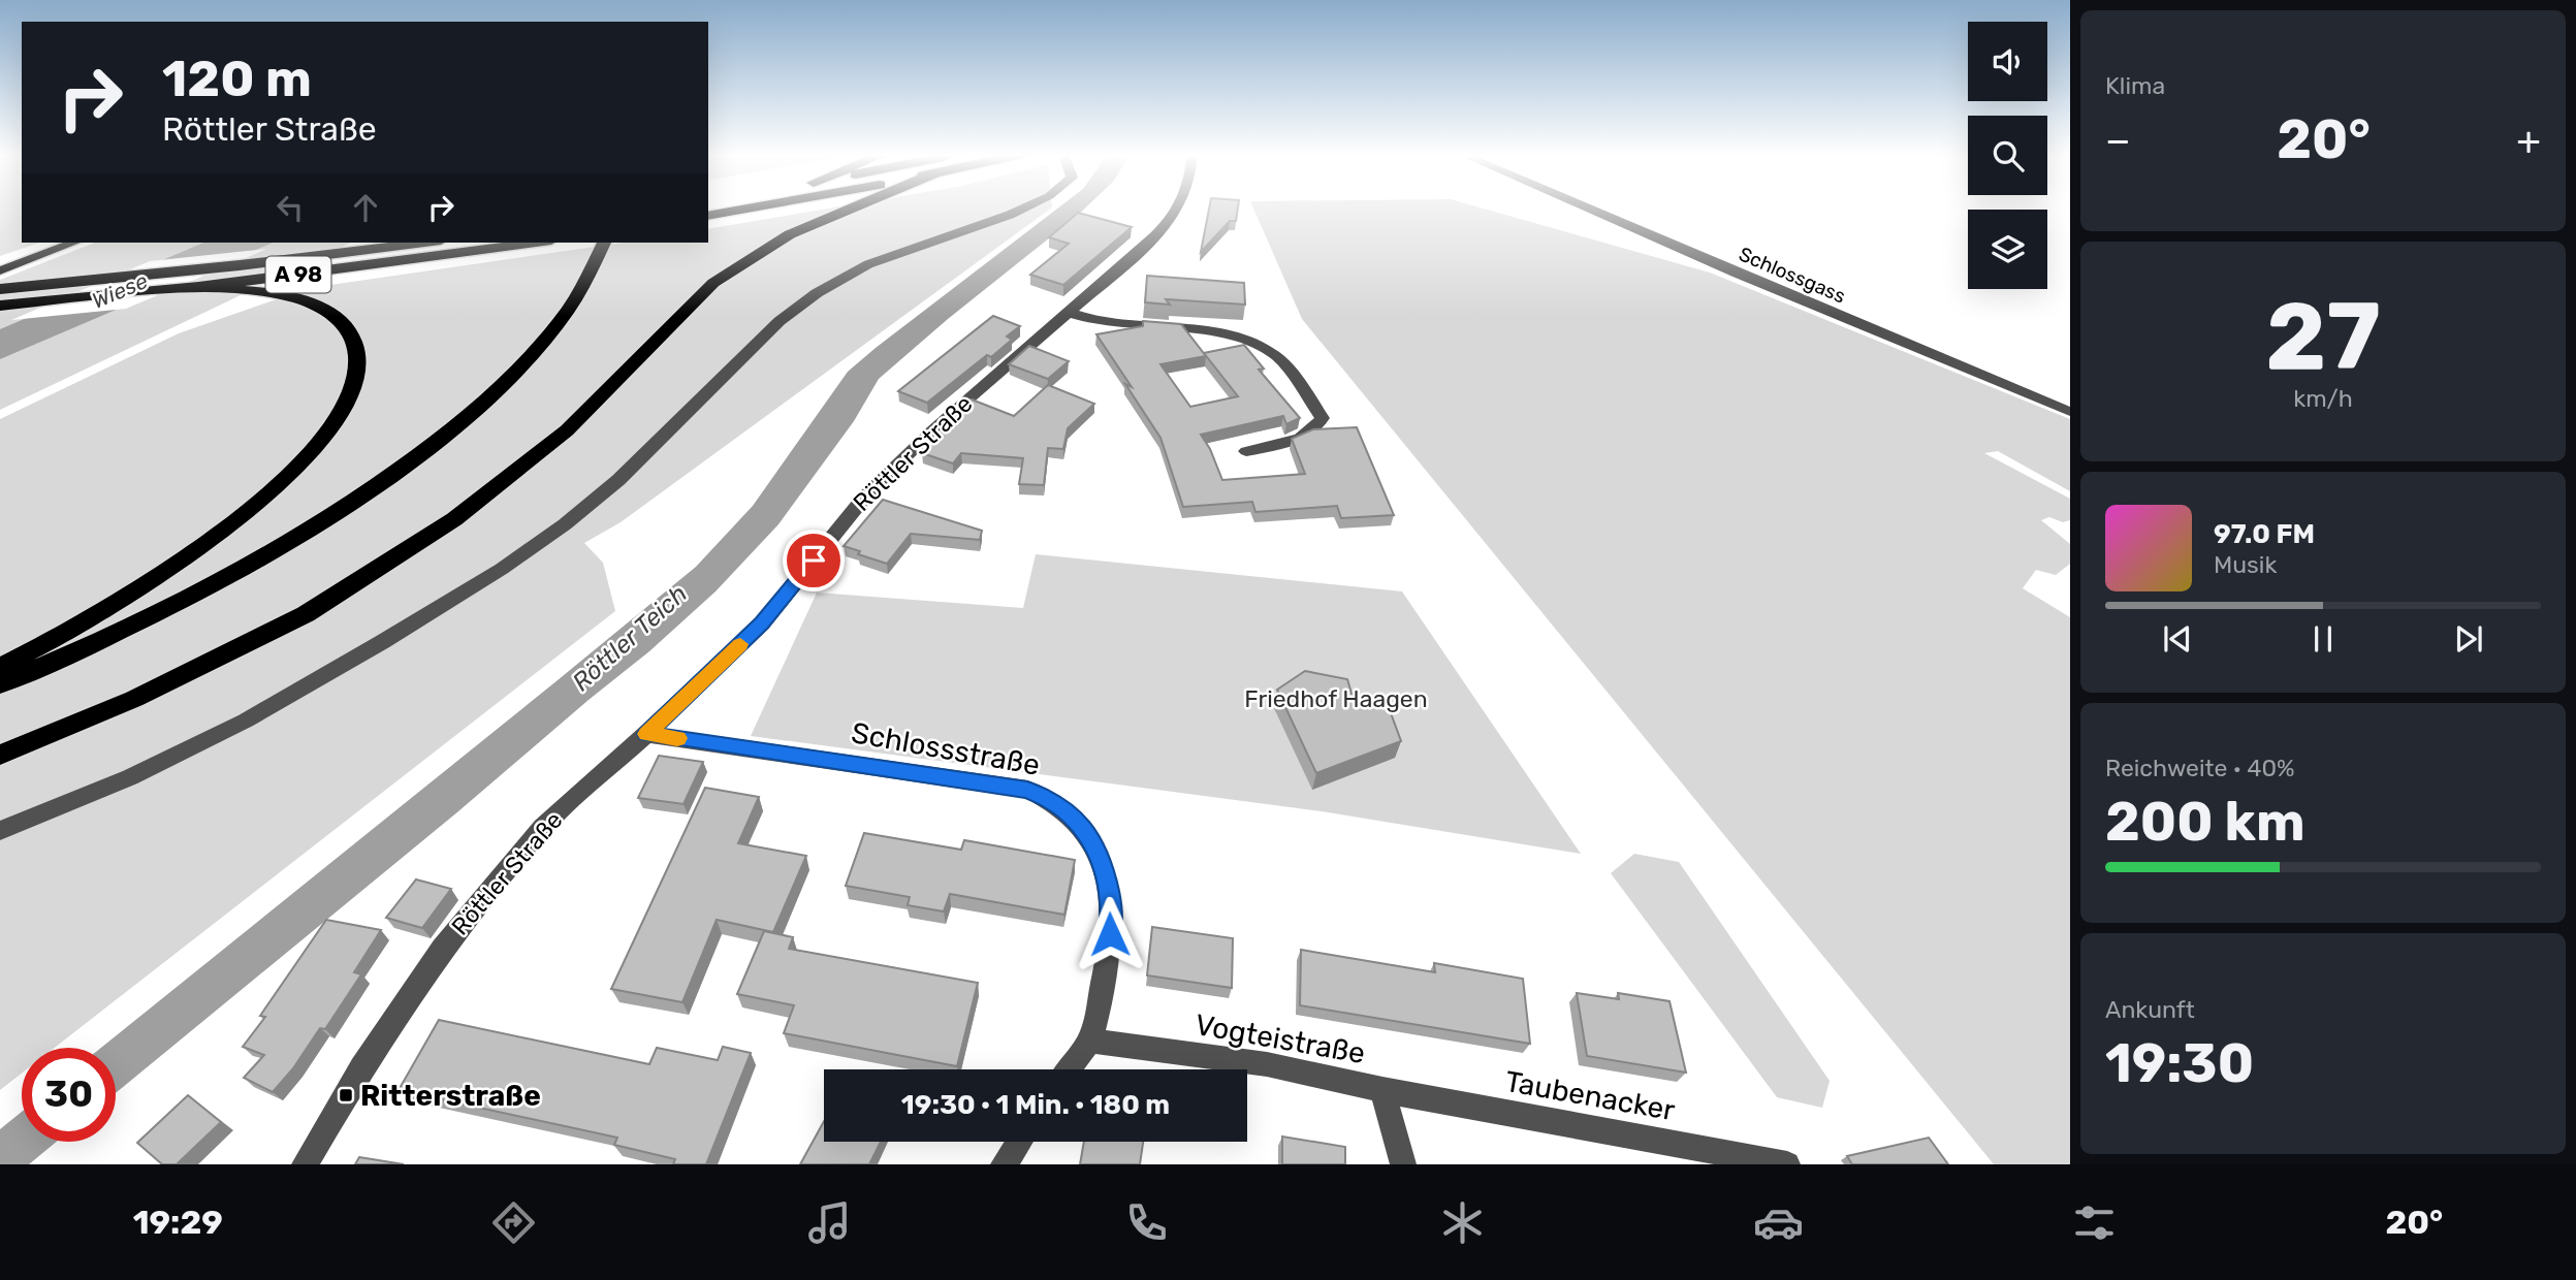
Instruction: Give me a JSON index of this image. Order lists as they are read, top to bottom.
{
  "streets": {
    "highway": ["A 98"],
    "street": [
      "Schlossgass",
      "Röttler Straße",
      "Schlossstraße",
      "Vogteistraße",
      "Taubenacker"
    ]
  },
  "crossings": [
    ["Röttler Straße", "Schlossstraße"],
    ["Schlossstraße", "Vogteistraße"],
    ["Vogteistraße", "Taubenacker"]
  ],
  "water": ["Wiese", "Röttler Teich"],
  "parks": ["Friedhof Haagen"],
  "places": {
    "transit": ["Ritterstraße"]
  },
  "page": {
    "tile": [
      "Klima",
      ["27", "km/h"],
      ["Reichweite · 40%", "200 km"],
      ["Ankunft", "19:30"]
    ],
    "turn": ["120 m", "Röttler Straße"],
    "heat": ["−", "20°", "+"],
    "song": ["97.0 FM", "Musik"],
    "limit": "30",
    "trip": "19:30 · 1 Min. · 180 m",
    "tabs": ["19:29", "20°"]
  }
}
